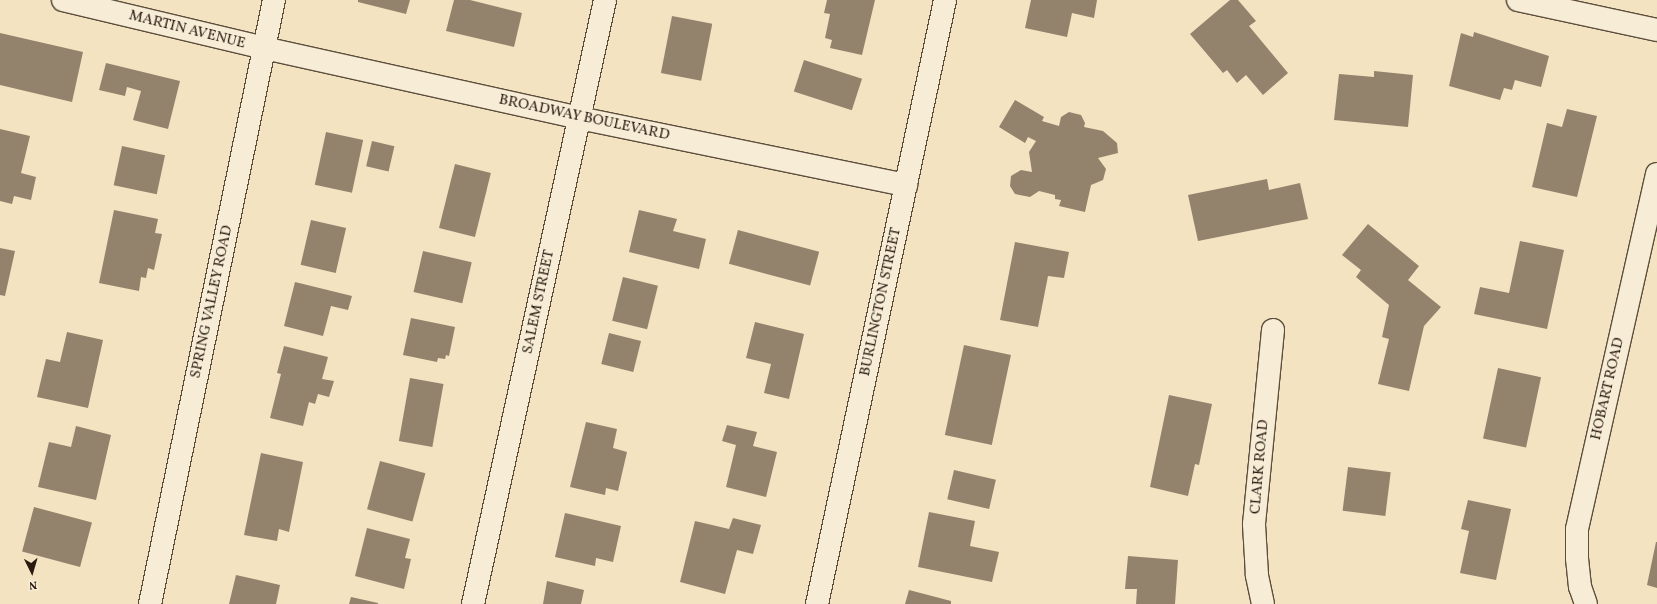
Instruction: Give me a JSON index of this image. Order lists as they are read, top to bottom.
{
  "streets": {
    "street": [
      "MARTIN AVENUE",
      "BROADWAY BOULEVARD",
      "SPRING VALLEY ROAD",
      "SALEM STREET",
      "BURLINGTON STREET",
      "HOBART ROAD",
      "CLARK ROAD"
    ]
  },
  "crossings": [
    ["MARTIN AVENUE", "BROADWAY BOULEVARD"],
    ["MARTIN AVENUE", "SPRING VALLEY ROAD"],
    ["BROADWAY BOULEVARD", "SPRING VALLEY ROAD"],
    ["BROADWAY BOULEVARD", "SALEM STREET"],
    ["BROADWAY BOULEVARD", "BURLINGTON STREET"]
  ],
  "north": "bottom"
}
